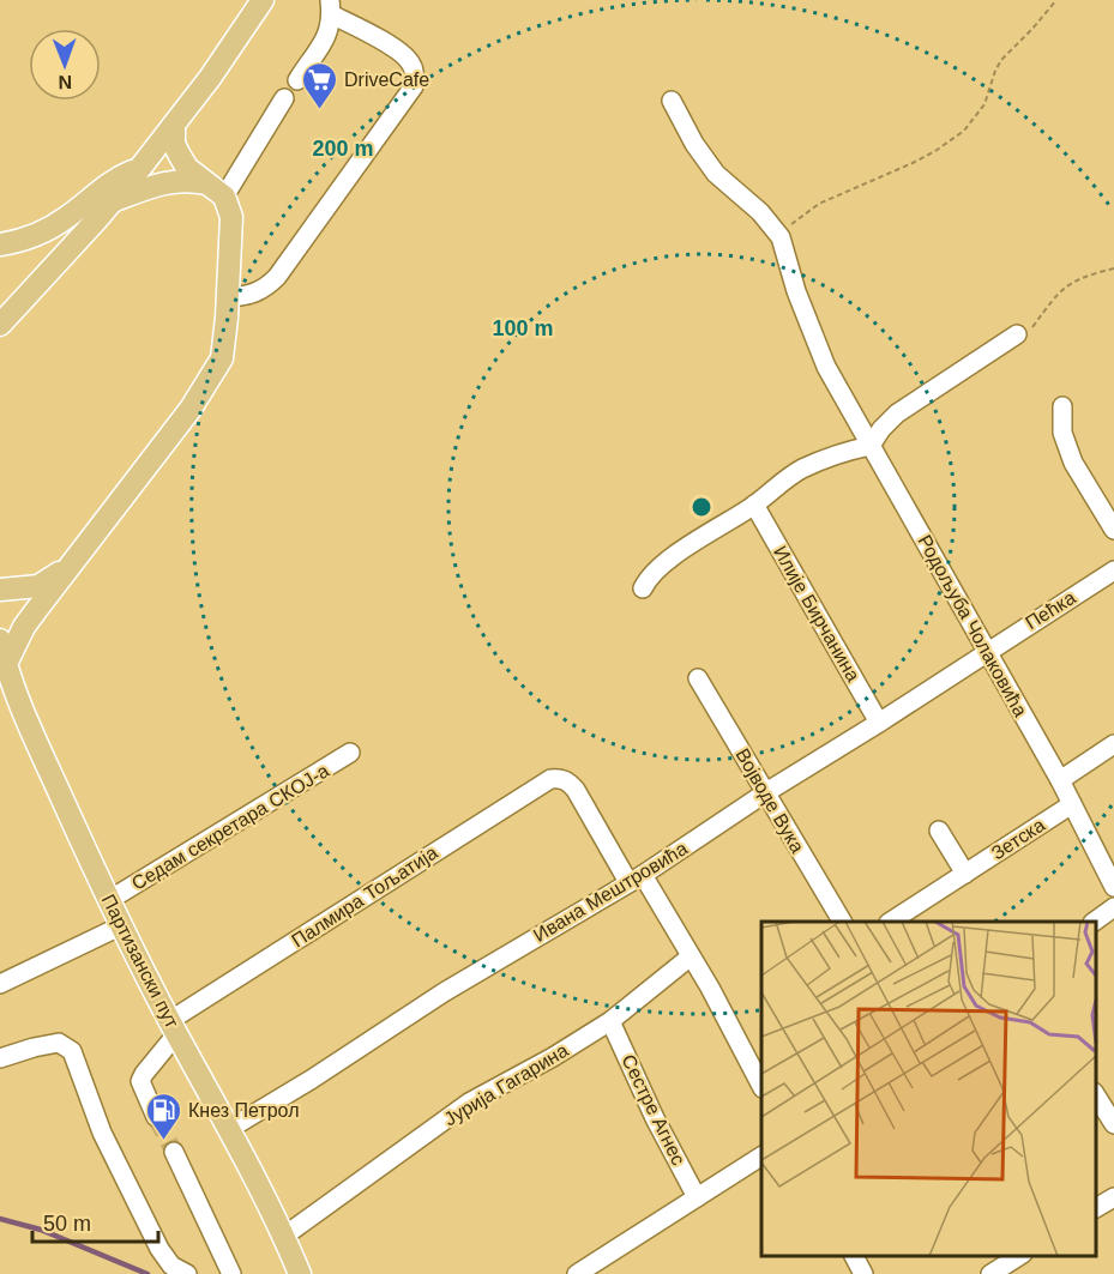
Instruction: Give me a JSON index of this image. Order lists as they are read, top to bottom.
{
  "streets": {
    "main road": ["Партизански пут"],
    "street": [
      "Пећка",
      "Илије Бирчанина",
      "Родољуба Чолаковића",
      "Војводе Вука",
      "Седам секретара СКОЈ-а",
      "Зетска",
      "Ивана Мештровића",
      "Палмира Тољатија",
      "Јурија Гагарина",
      "Сестре Агнес"
    ]
  },
  "crossings": [
    ["Пећка", "Родољуба Чолаковића"],
    ["Пећка", "Ивана Мештровића"],
    ["Илије Бирчанина", "Ивана Мештровића"],
    ["Родољуба Чолаковића", "Зетска"],
    ["Родољуба Чолаковића", "Ивана Мештровића"],
    ["Војводе Вука", "Ивана Мештровића"],
    ["Седам секретара СКОЈ-а", "Партизански пут"],
    ["Ивана Мештровића", "Палмира Тољатија"],
    ["Ивана Мештровића", "Партизански пут"],
    ["Палмира Тољатија", "Партизански пут"],
    ["Партизански пут", "Јурија Гагарина"],
    ["Јурија Гагарина", "Сестре Агнес"]
  ],
  "places": {
    "supermarket": ["DriveCafe"],
    "fuel station": ["Кнез Петрол"]
  },
  "scale_bar": "50 m",
  "north": "bottom",
  "rings": ["200 m", "100 m"]
}
